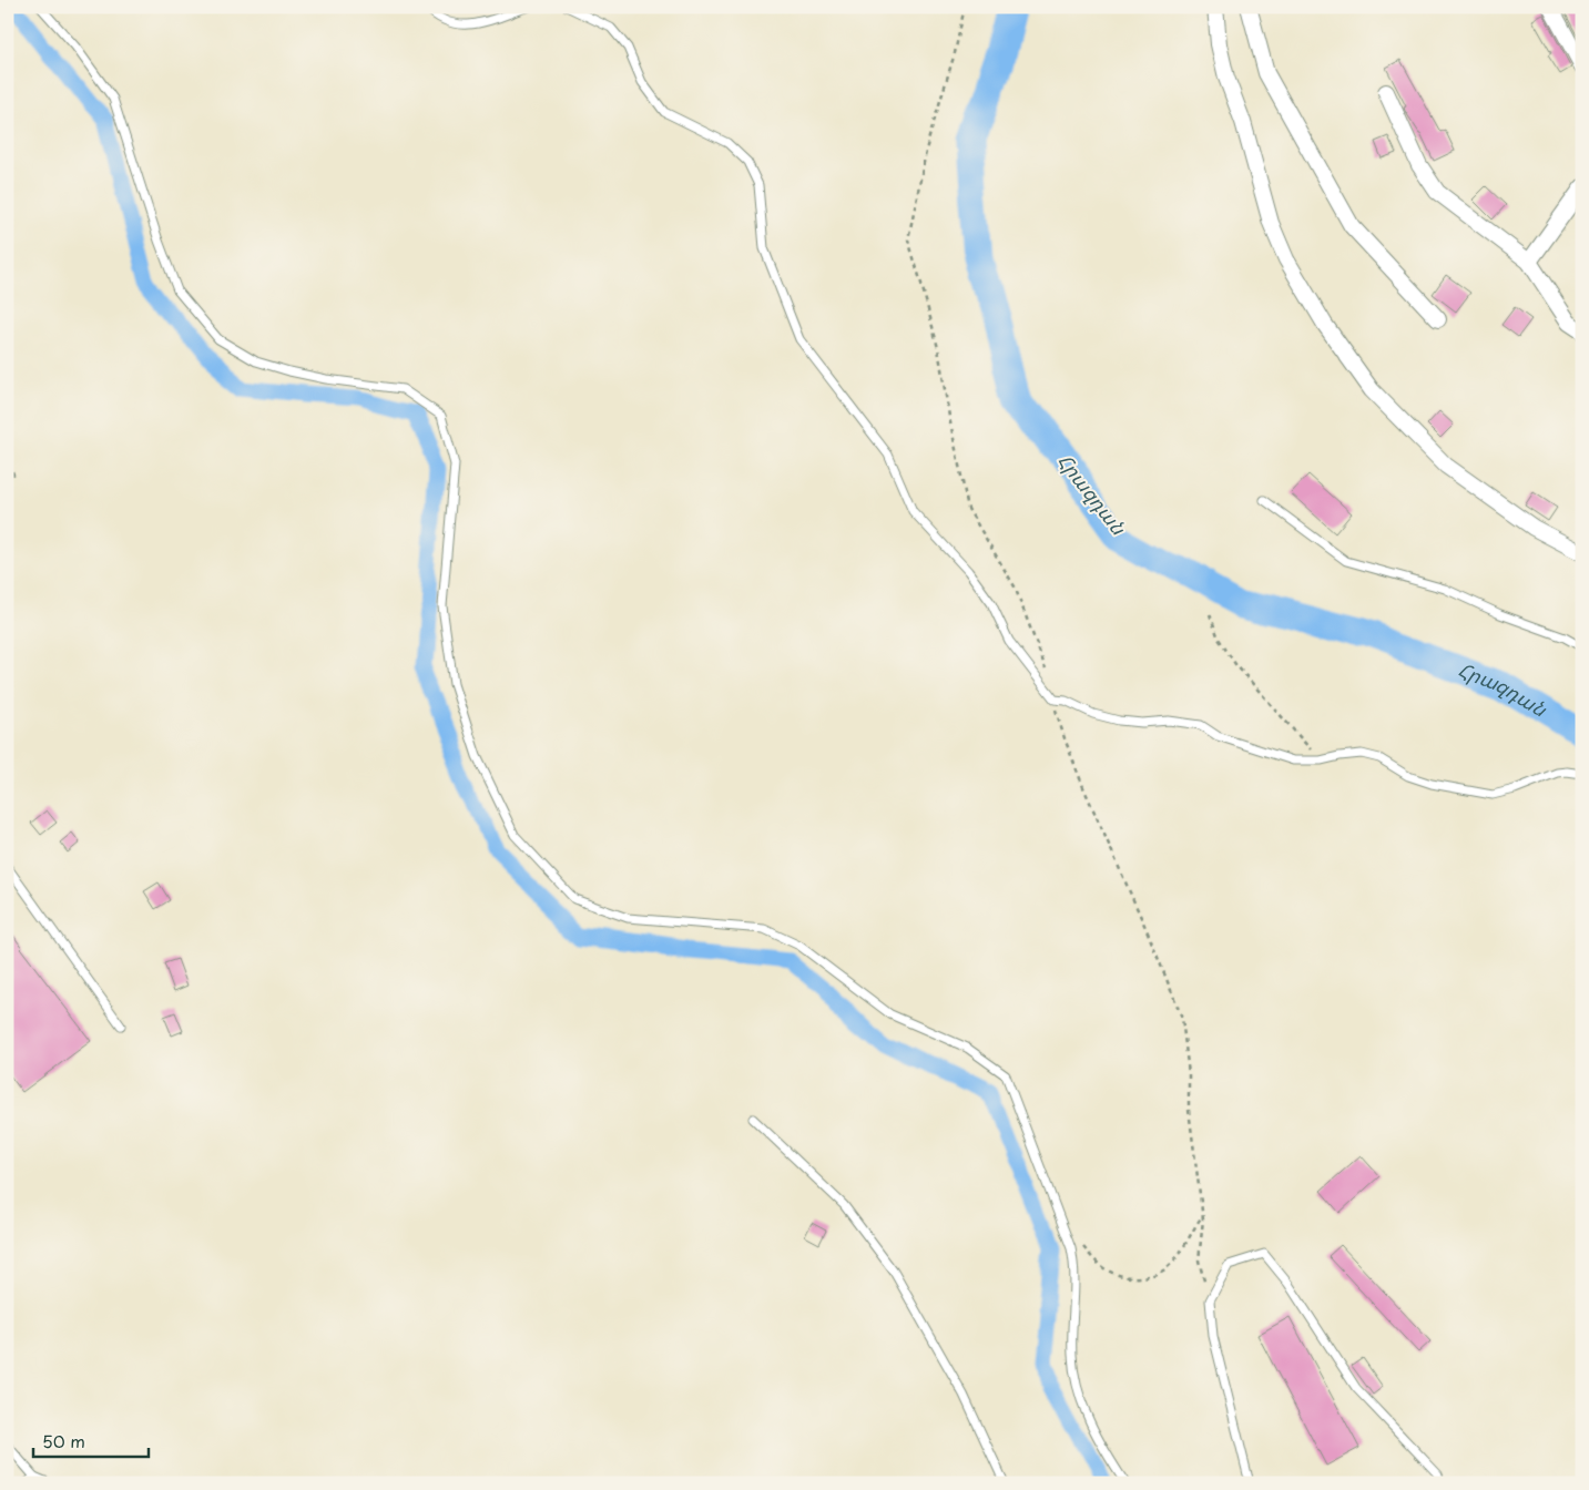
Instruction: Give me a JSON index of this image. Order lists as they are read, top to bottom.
{
  "water": ["Հրազդան"],
  "scale_bar": "50 m"
}
